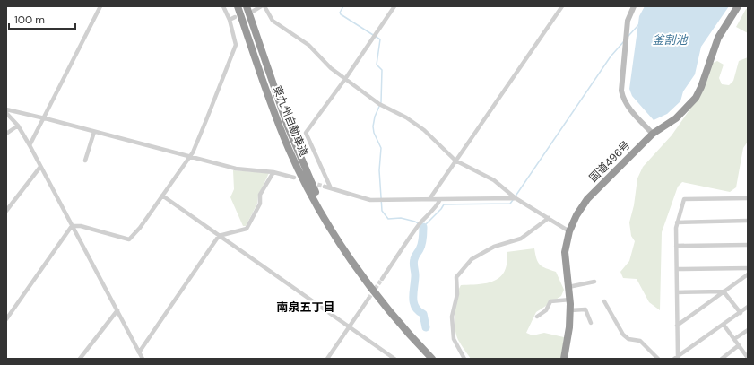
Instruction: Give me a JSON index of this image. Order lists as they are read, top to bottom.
{
  "streets": {
    "highway": ["東九州自動車道", "国道496号"]
  },
  "districts": ["南泉五丁目"],
  "water": ["釜割池"],
  "scale_bar": "100 m"
}
